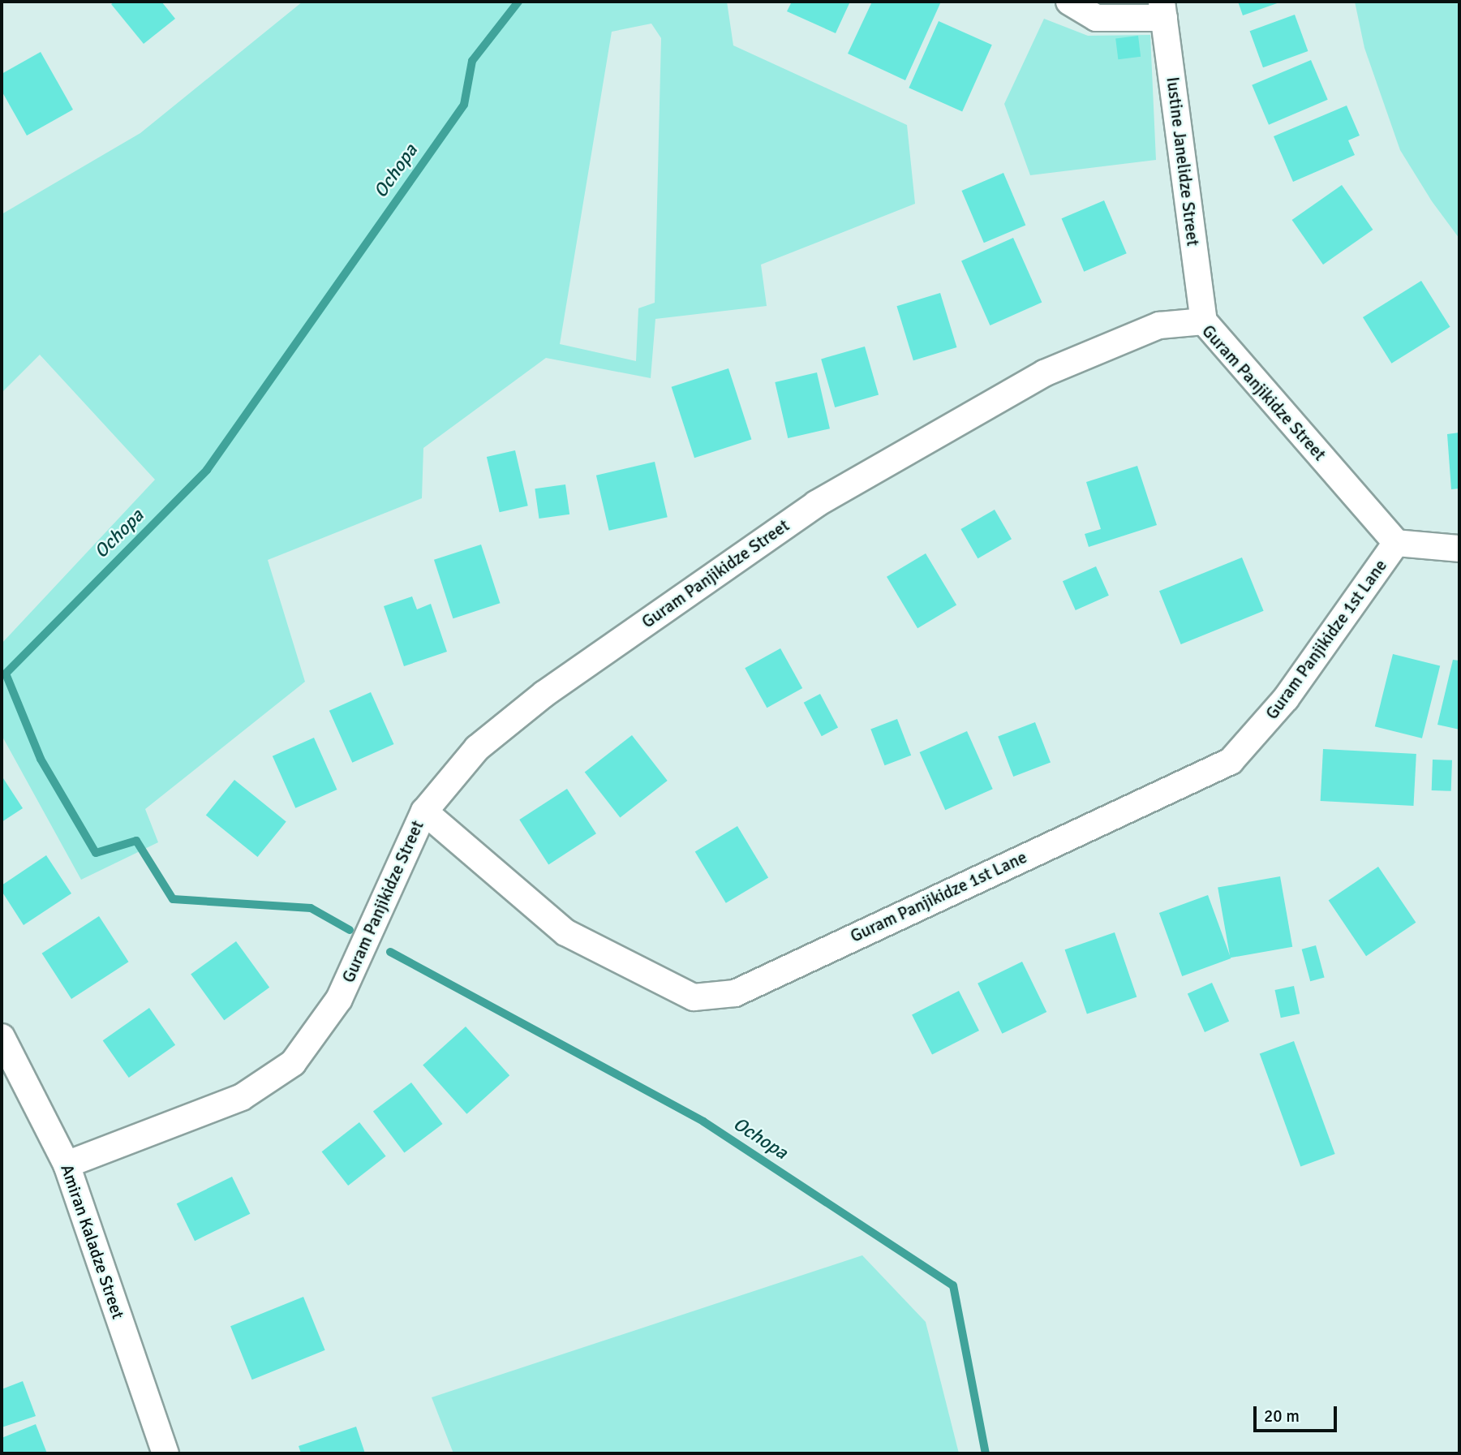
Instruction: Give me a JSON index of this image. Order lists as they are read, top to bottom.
{
  "streets": {
    "street": [
      "Iustine Janelidze Street",
      "Guram Panjikidze Street",
      "Guram Panjikidze 1st Lane",
      "Amiran Kaladze Street"
    ]
  },
  "crossings": [
    ["Iustine Janelidze Street", "Guram Panjikidze Street"],
    ["Guram Panjikidze Street", "Guram Panjikidze 1st Lane"],
    ["Guram Panjikidze Street", "Amiran Kaladze Street"]
  ],
  "water": ["Ochopa"],
  "scale_bar": "20 m"
}
